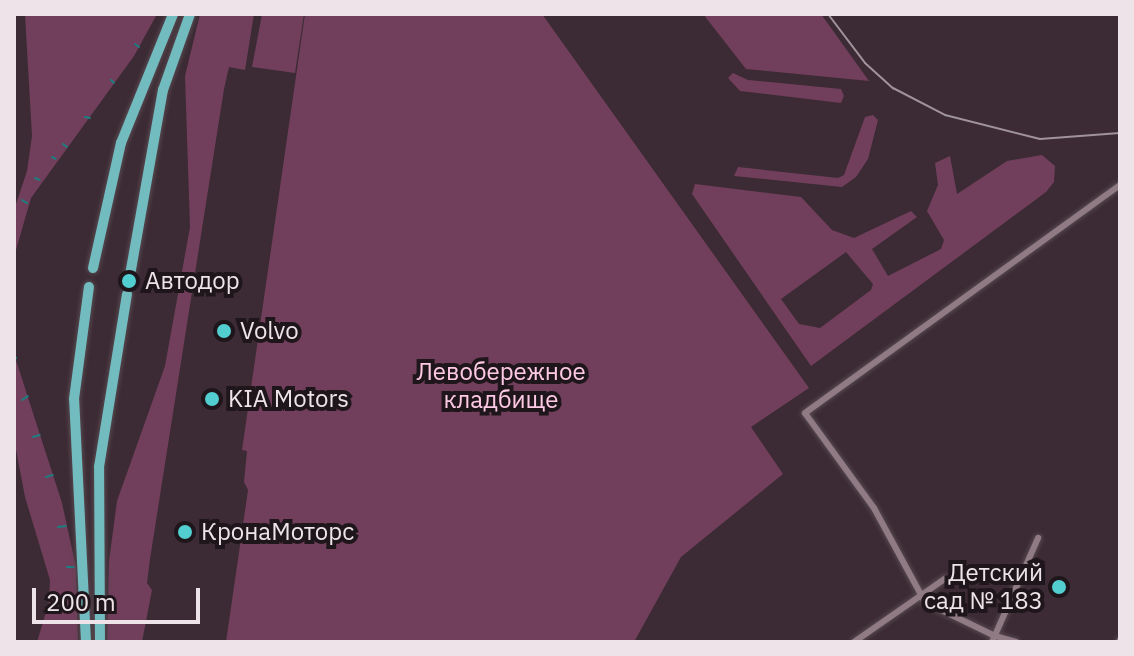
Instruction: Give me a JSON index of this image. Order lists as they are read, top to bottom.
{
  "parks": ["Левобережное кладбище"],
  "places": [
    "Автодор",
    "Volvo",
    "KIA Motors",
    "КронаМоторс",
    "Детский сад № 183"
  ],
  "scale_bar": "200 m"
}
